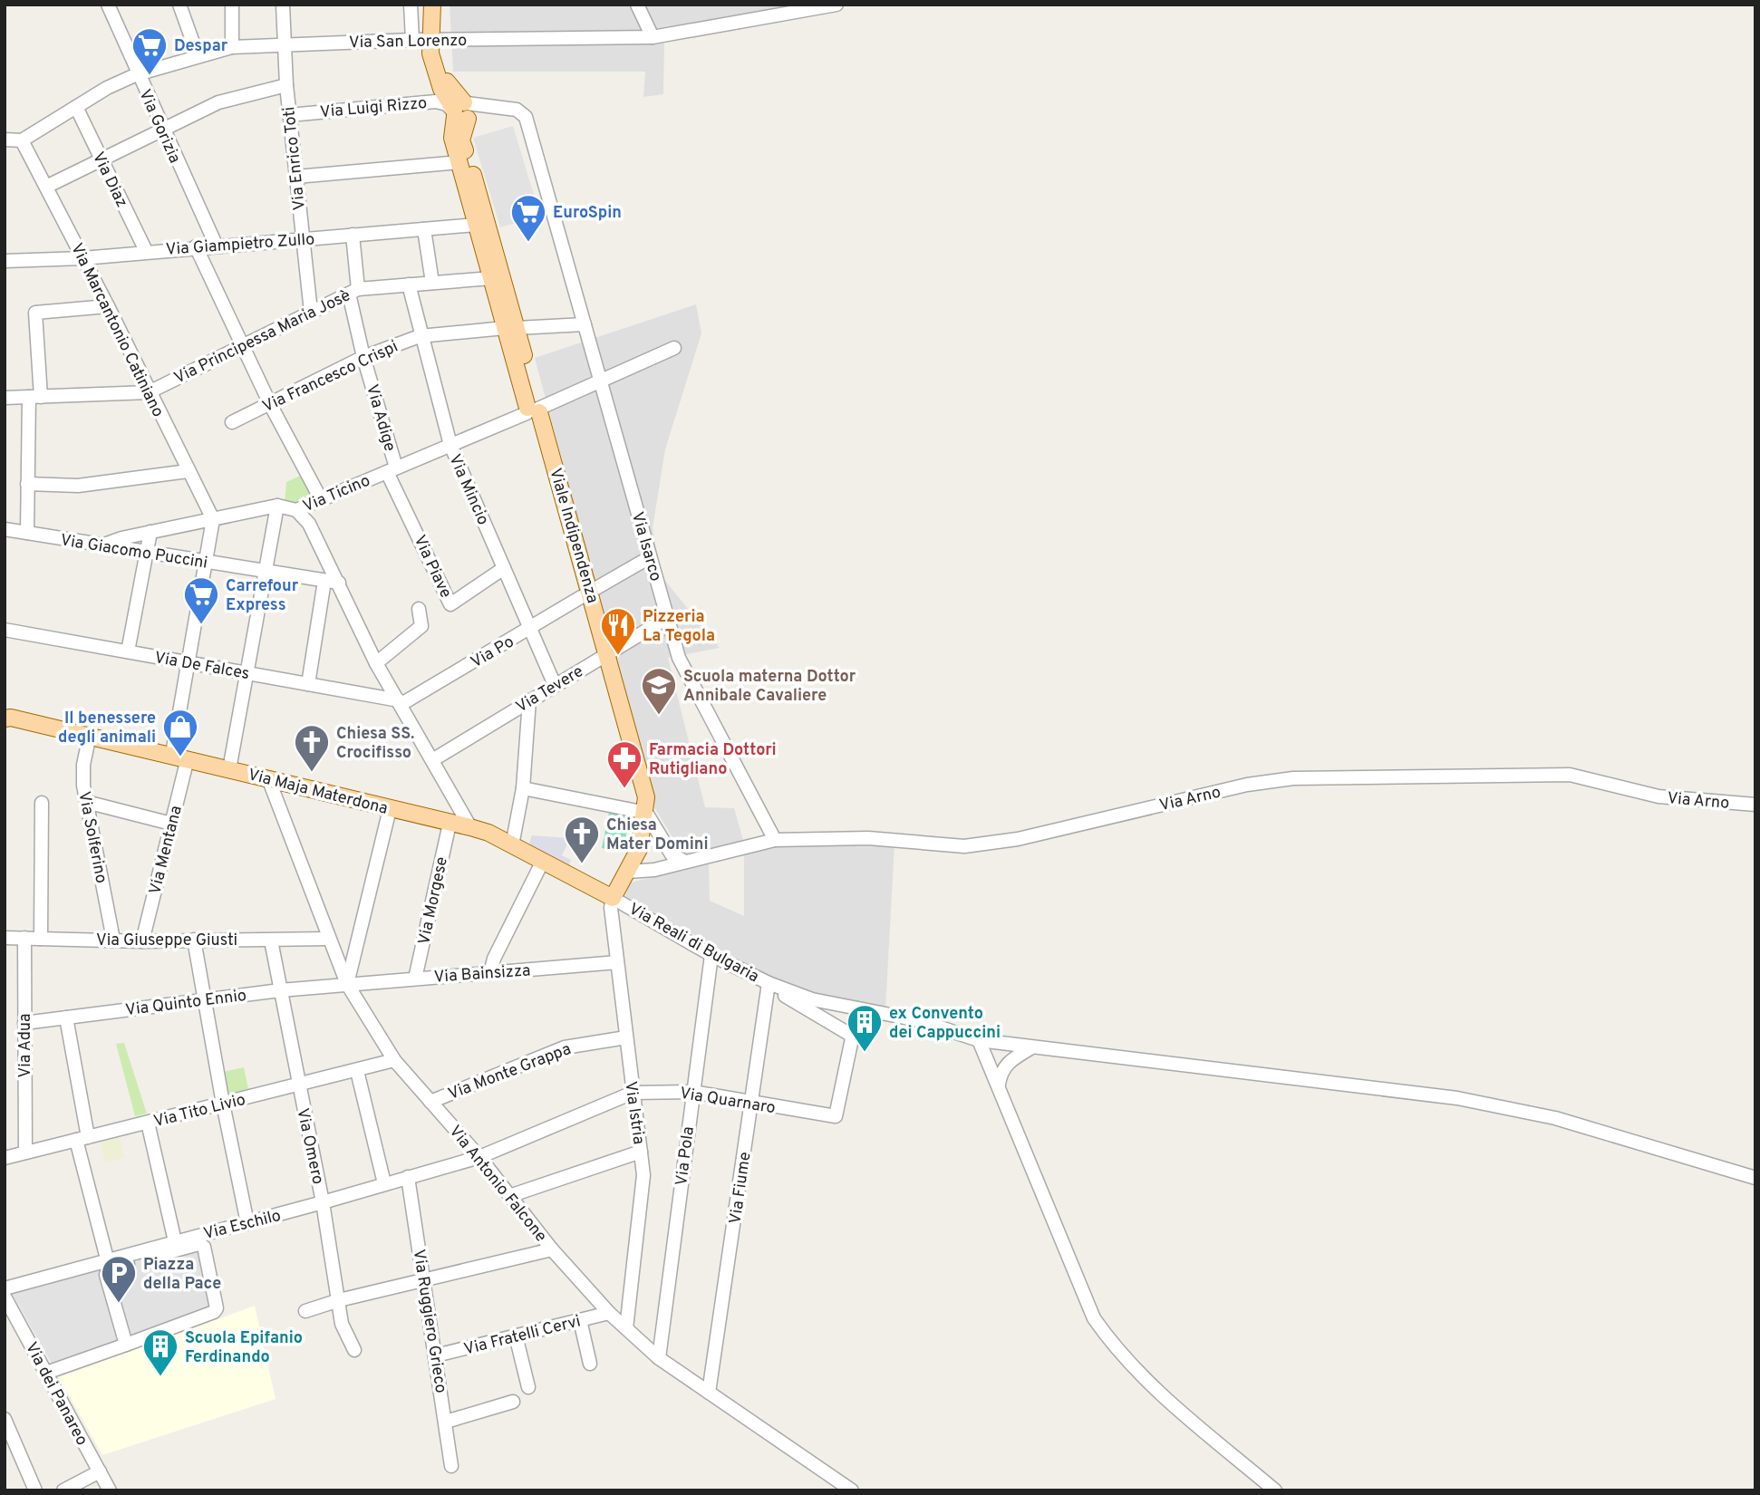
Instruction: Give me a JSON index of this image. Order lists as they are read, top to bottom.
{
  "streets": {
    "main road": ["Viale Indipendenza", "Via Maja Materdona"],
    "street": [
      "Via San Lorenzo",
      "Via Luigi Rizzo",
      "Via Gorizia",
      "Via Enrico Toti",
      "Via Diaz",
      "Via Giampietro Zullo",
      "Via Marcantonio Catiniano",
      "Via Principessa Maria Josè",
      "Via Francesco Crispi",
      "Via Adige",
      "Via Mincio",
      "Via Ticino",
      "Via Isarco",
      "Via Giacomo Puccini",
      "Via Piave",
      "Via Po",
      "Via De Falces",
      "Via Tevere",
      "Via Arno",
      "Via Solferino",
      "Via Mentana",
      "Via Morgese",
      "Via Giuseppe Giusti",
      "Via Reali di Bulgaria",
      "Via Bainsizza",
      "Via Quinto Ennio",
      "Via Adua",
      "Via Monte Grappa",
      "Via Quarnaro",
      "Via Tito Livio",
      "Via Istria",
      "Via Omero",
      "Via Pola",
      "Via Antonio Falcone",
      "Via Fiume",
      "Via Eschilo",
      "Via Ruggiero Grieco",
      "Via Fratelli Cervi",
      "Via dei Panareo"
    ]
  },
  "crossings": [
    ["Via San Lorenzo", "Via Gorizia"],
    ["Via San Lorenzo", "Via Enrico Toti"],
    ["Via San Lorenzo", "Via Diaz"],
    ["Via San Lorenzo", "Via Marcantonio Catiniano"],
    ["Via San Lorenzo", "Viale Indipendenza"],
    ["Via Luigi Rizzo", "Via Enrico Toti"],
    ["Via Luigi Rizzo", "Viale Indipendenza"],
    ["Via Luigi Rizzo", "Via Isarco"],
    ["Via Gorizia", "Via Giampietro Zullo"],
    ["Via Enrico Toti", "Via Giampietro Zullo"],
    ["Via Enrico Toti", "Via Principessa Maria Josè"],
    ["Via Diaz", "Via Giampietro Zullo"],
    ["Via Giampietro Zullo", "Via Marcantonio Catiniano"],
    ["Via Giampietro Zullo", "Via Adige"],
    ["Via Giampietro Zullo", "Viale Indipendenza"],
    ["Via Marcantonio Catiniano", "Via Principessa Maria Josè"],
    ["Via Marcantonio Catiniano", "Via Ticino"],
    ["Via Marcantonio Catiniano", "Via Mentana"],
    ["Via Principessa Maria Josè", "Via Adige"],
    ["Via Principessa Maria Josè", "Via Mincio"],
    ["Via Principessa Maria Josè", "Viale Indipendenza"],
    ["Via Francesco Crispi", "Via Adige"],
    ["Via Francesco Crispi", "Via Mincio"],
    ["Via Francesco Crispi", "Viale Indipendenza"],
    ["Via Francesco Crispi", "Via Isarco"],
    ["Via Adige", "Via Ticino"],
    ["Via Adige", "Via Piave"],
    ["Via Mincio", "Via Ticino"],
    ["Via Mincio", "Via Piave"],
    ["Via Mincio", "Via Po"],
    ["Via Mincio", "Via Tevere"],
    ["Via Ticino", "Viale Indipendenza"],
    ["Via Ticino", "Via Isarco"],
    ["Via Ticino", "Via Giacomo Puccini"],
    ["Via Ticino", "Via Piave"],
    ["Via Ticino", "Via Mentana"],
    ["Viale Indipendenza", "Via Po"],
    ["Viale Indipendenza", "Via Tevere"],
    ["Viale Indipendenza", "Via Maja Materdona"],
    ["Viale Indipendenza", "Via Arno"],
    ["Viale Indipendenza", "Via Reali di Bulgaria"],
    ["Viale Indipendenza", "Via Istria"],
    ["Via Isarco", "Via Po"],
    ["Via Isarco", "Via Tevere"],
    ["Via Isarco", "Via Arno"],
    ["Via Giacomo Puccini", "Via Mentana"],
    ["Via Po", "Via De Falces"],
    ["Via De Falces", "Via Mentana"],
    ["Via Maja Materdona", "Via Solferino"],
    ["Via Maja Materdona", "Via Mentana"],
    ["Via Maja Materdona", "Via Morgese"],
    ["Via Maja Materdona", "Via Reali di Bulgaria"],
    ["Via Maja Materdona", "Via Istria"],
    ["Via Maja Materdona", "Via Antonio Falcone"],
    ["Via Solferino", "Via Giuseppe Giusti"],
    ["Via Mentana", "Via Giuseppe Giusti"],
    ["Via Morgese", "Via Bainsizza"],
    ["Via Giuseppe Giusti", "Via Adua"],
    ["Via Giuseppe Giusti", "Via Omero"],
    ["Via Giuseppe Giusti", "Via Antonio Falcone"],
    ["Via Reali di Bulgaria", "Via Quarnaro"],
    ["Via Reali di Bulgaria", "Via Istria"],
    ["Via Reali di Bulgaria", "Via Pola"],
    ["Via Reali di Bulgaria", "Via Fiume"],
    ["Via Bainsizza", "Via Quinto Ennio"],
    ["Via Bainsizza", "Via Istria"],
    ["Via Bainsizza", "Via Antonio Falcone"],
    ["Via Quinto Ennio", "Via Adua"],
    ["Via Quinto Ennio", "Via Omero"],
    ["Via Quinto Ennio", "Via Antonio Falcone"],
    ["Via Adua", "Via Tito Livio"],
    ["Via Monte Grappa", "Via Istria"],
    ["Via Monte Grappa", "Via Antonio Falcone"],
    ["Via Quarnaro", "Via Istria"],
    ["Via Quarnaro", "Via Pola"],
    ["Via Quarnaro", "Via Antonio Falcone"],
    ["Via Quarnaro", "Via Fiume"],
    ["Via Quarnaro", "Via Eschilo"],
    ["Via Tito Livio", "Via Omero"],
    ["Via Tito Livio", "Via Antonio Falcone"],
    ["Via Istria", "Via Antonio Falcone"],
    ["Via Omero", "Via Eschilo"],
    ["Via Pola", "Via Antonio Falcone"],
    ["Via Antonio Falcone", "Via Fiume"],
    ["Via Antonio Falcone", "Via Eschilo"],
    ["Via Antonio Falcone", "Via Fratelli Cervi"],
    ["Via Eschilo", "Via Ruggiero Grieco"],
    ["Via Eschilo", "Via dei Panareo"],
    ["Via Ruggiero Grieco", "Via Fratelli Cervi"]
  ],
  "places": {
    "supermarket": ["Despar", "EuroSpin", "Carrefour Express"],
    "restaurant": ["Pizzeria La Tegola"],
    "school or university": ["Scuola materna Dottor Annibale Cavaliere"],
    "shop": ["Il benessere degli animali"],
    "church": ["Chiesa SS. Crocifisso", "Chiesa Mater Domini"],
    "pharmacy": ["Farmacia Dottori Rutigliano"],
    "building": ["ex Convento dei Cappuccini", "Scuola Epifanio Ferdinando"],
    "parking": ["Piazza della Pace"]
  }
}
